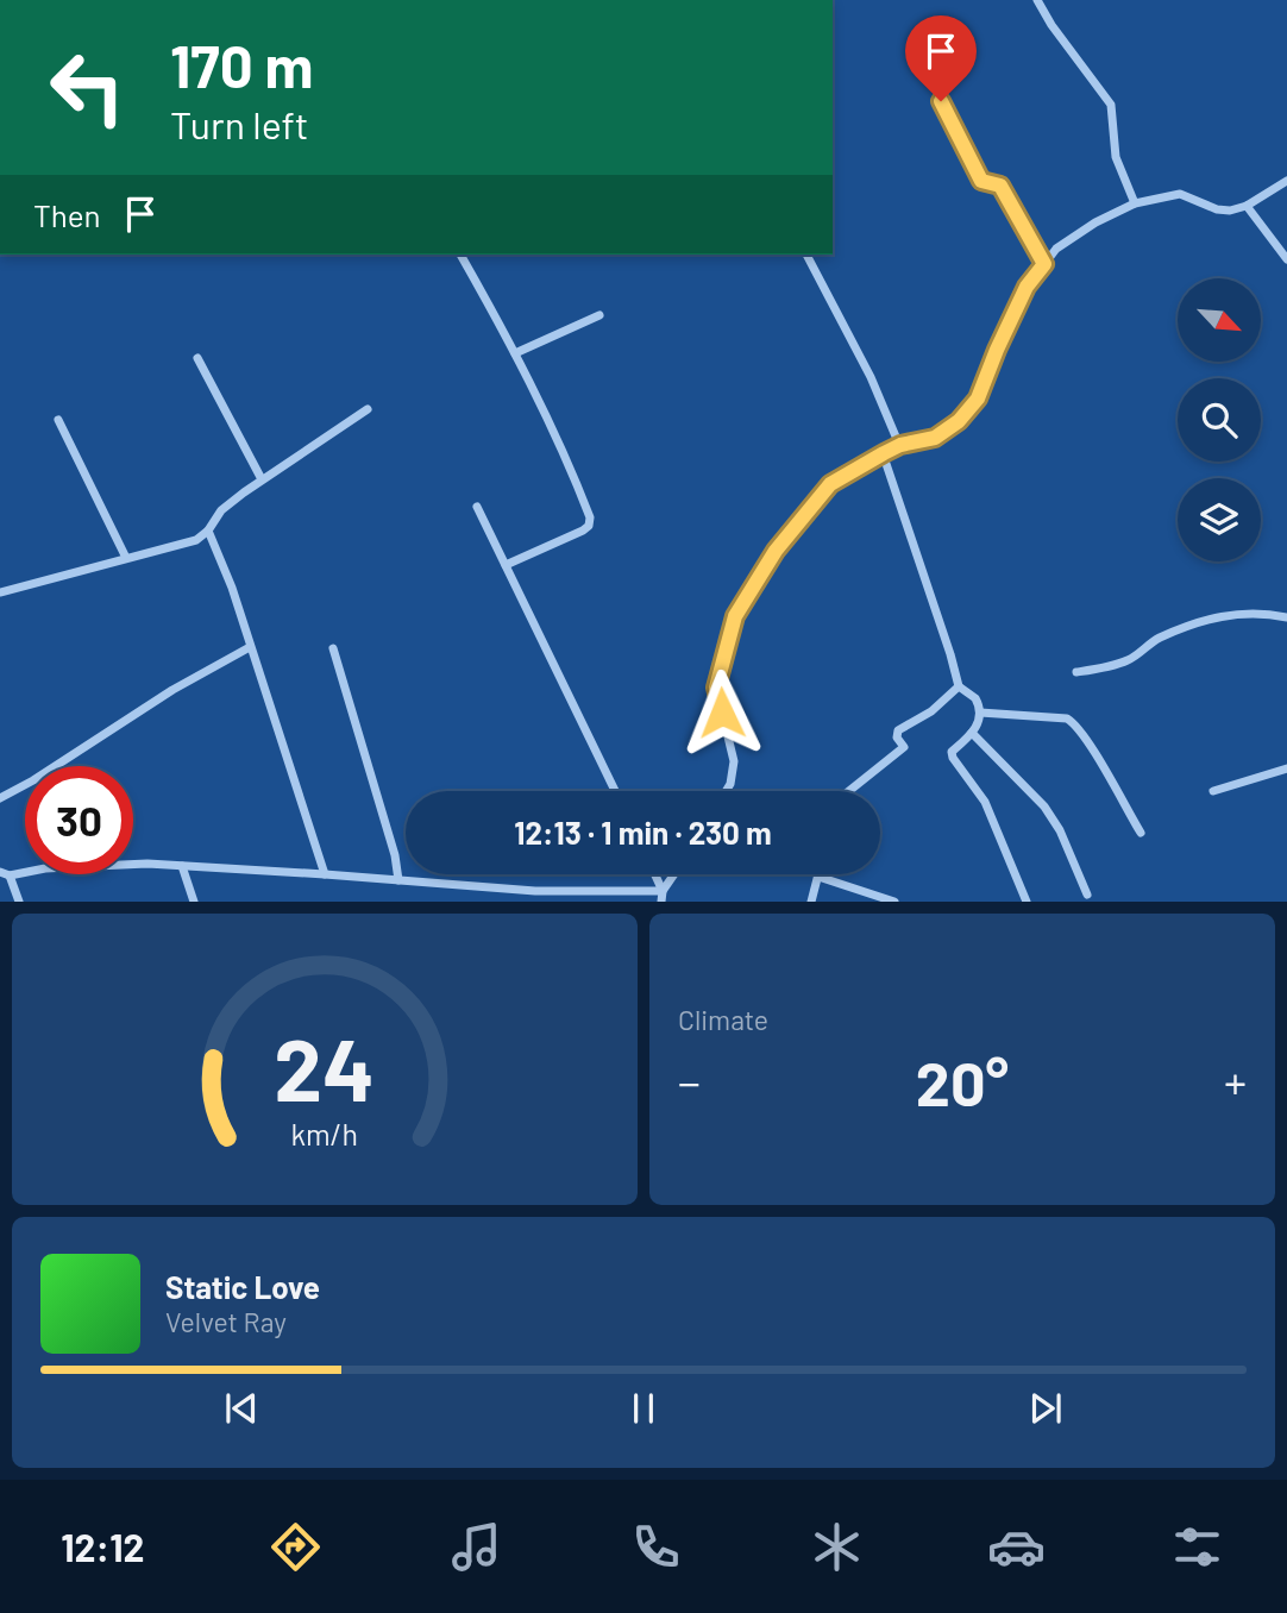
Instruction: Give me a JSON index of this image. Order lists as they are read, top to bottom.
{
  "north": "bottom right",
  "page": {
    "turn": ["170 m", "Turn left"],
    "then": "Then",
    "limit": "30",
    "trip": "12:13 · 1 min · 230 m",
    "tile": "Climate",
    "heat": ["−", "20°", "+"],
    "song": ["Static Love", "Velvet Ray"],
    "tabs": "12:12",
    "gauge": ["24", "km/h"]
  }
}
